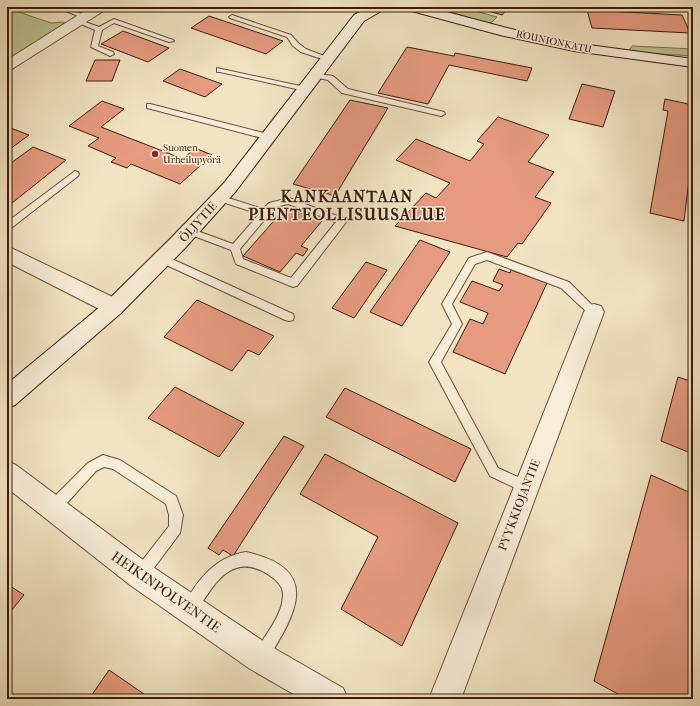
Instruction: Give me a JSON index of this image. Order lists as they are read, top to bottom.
{
  "streets": {
    "main road": [
      "ROUNIONKATU",
      "ÖLJYTIE",
      "PYYKKIOJANTIE",
      "HEIKINPOLVENTIE"
    ]
  },
  "districts": ["KANKAANTAAN PIENTEOLLISUUSALUE"],
  "places": ["Suomen Urheilupyörä"]
}
